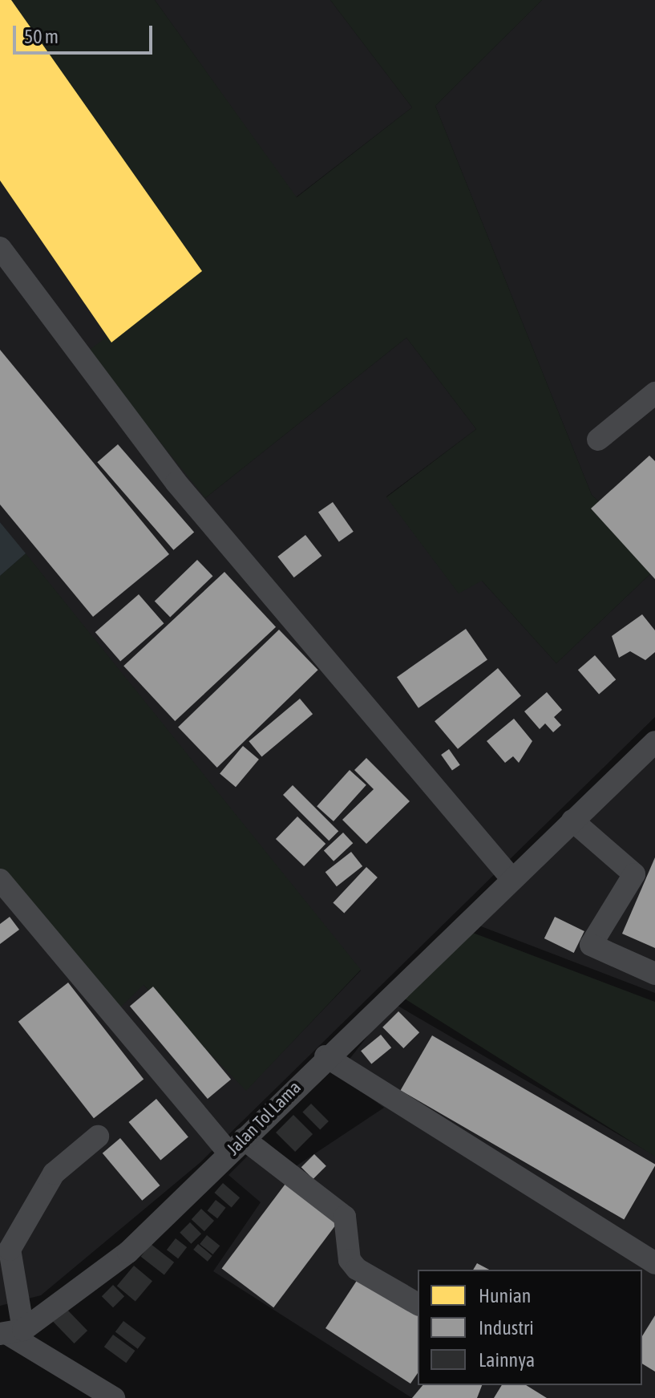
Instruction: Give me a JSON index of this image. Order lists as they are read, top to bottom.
{
  "streets": {
    "street": ["Jalan Tol Lama"]
  },
  "legend": ["Hunian", "Industri", "Lainnya"],
  "scale_bar": "50 m"
}
